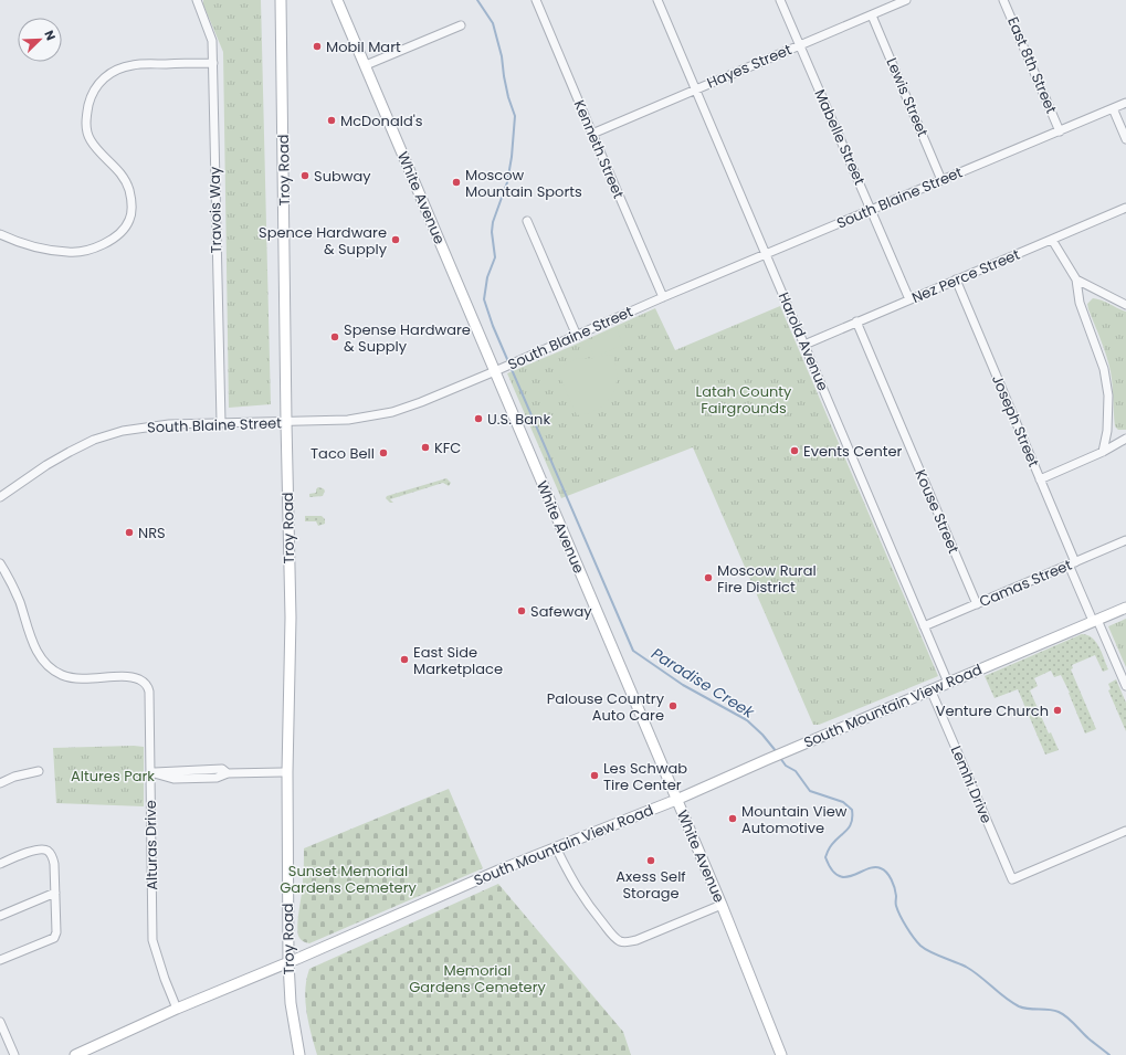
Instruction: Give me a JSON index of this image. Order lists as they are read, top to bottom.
{
  "streets": {
    "street": [
      "East 8th Street",
      "Hayes Street",
      "Lewis Street",
      "Mabelle Street",
      "Kenneth Street",
      "Troy Road",
      "White Avenue",
      "South Blaine Street",
      "Travois Way",
      "Nez Perce Street",
      "Harold Avenue",
      "Joseph Street",
      "Kouse Street",
      "Camas Street",
      "South Mountain View Road",
      "Lemhi Drive",
      "Alturas Drive"
    ]
  },
  "crossings": [
    ["East 8th Street", "South Blaine Street"],
    ["Hayes Street", "Lewis Street"],
    ["Hayes Street", "Mabelle Street"],
    ["Hayes Street", "Kenneth Street"],
    ["Hayes Street", "Harold Avenue"],
    ["Lewis Street", "South Blaine Street"],
    ["Mabelle Street", "South Blaine Street"],
    ["Mabelle Street", "Nez Perce Street"],
    ["Kenneth Street", "South Blaine Street"],
    ["Troy Road", "South Blaine Street"],
    ["Troy Road", "South Mountain View Road"],
    ["White Avenue", "South Blaine Street"],
    ["White Avenue", "South Mountain View Road"],
    ["South Blaine Street", "Travois Way"],
    ["South Blaine Street", "Harold Avenue"],
    ["Nez Perce Street", "Harold Avenue"],
    ["Nez Perce Street", "Joseph Street"],
    ["Nez Perce Street", "Kouse Street"],
    ["Harold Avenue", "Camas Street"],
    ["Harold Avenue", "South Mountain View Road"],
    ["Joseph Street", "Camas Street"],
    ["Joseph Street", "South Mountain View Road"],
    ["Kouse Street", "Camas Street"],
    ["South Mountain View Road", "Lemhi Drive"],
    ["South Mountain View Road", "Alturas Drive"]
  ],
  "water": ["Paradise Creek"],
  "parks": [
    "Latah County Fairgrounds",
    "Altures Park",
    "Sunset Memorial Gardens Cemetery",
    "Memorial Gardens Cemetery"
  ],
  "places": [
    "Mobil Mart",
    "McDonald's",
    "Subway",
    "Moscow Mountain Sports",
    "Spence Hardware & Supply",
    "Spense Hardware & Supply",
    "U.S. Bank",
    "KFC",
    "Events Center",
    "Taco Bell",
    "NRS",
    "Moscow Rural Fire District",
    "Safeway",
    "East Side Marketplace",
    "Palouse Country Auto Care",
    "Venture Church",
    "Les Schwab Tire Center",
    "Mountain View Automotive",
    "Axess Self Storage"
  ],
  "north": "top right"
}
